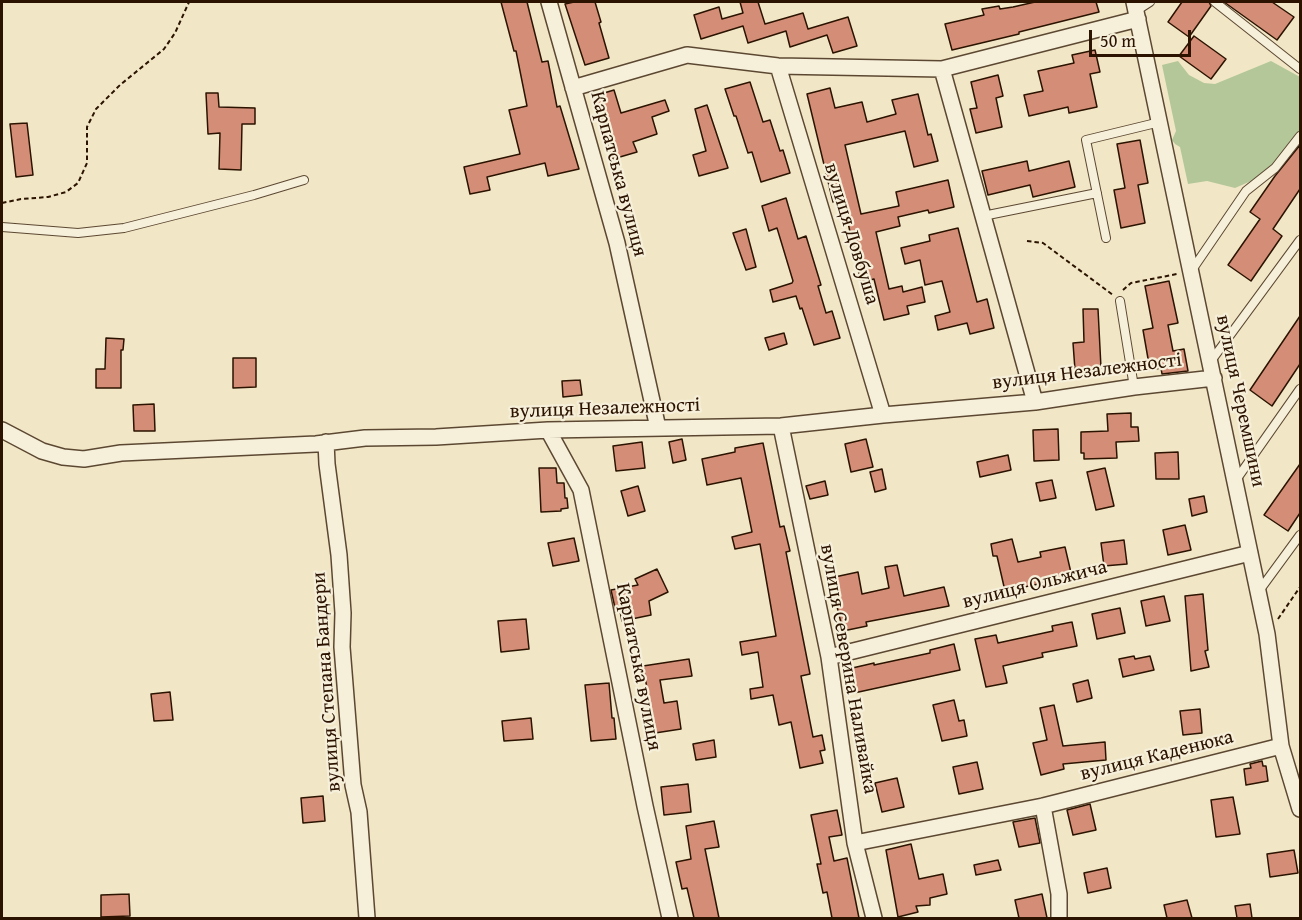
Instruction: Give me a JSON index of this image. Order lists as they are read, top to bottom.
{
  "streets": {
    "street": [
      "Карпатська вулиця",
      "вулиця Довбуша",
      "вулиця Незалежності",
      "вулиця Черемшини",
      "вулиця Ольжича",
      "вулиця Северина Наливайка",
      "вулиця Степана Бандери",
      "вулиця Каденюка"
    ]
  },
  "crossings": [
    ["Карпатська вулиця", "вулиця Незалежності"],
    ["вулиця Довбуша", "вулиця Незалежності"],
    ["вулиця Незалежності", "вулиця Черемшини"],
    ["вулиця Незалежності", "вулиця Северина Наливайка"],
    ["вулиця Незалежності", "вулиця Степана Бандери"],
    ["вулиця Черемшини", "вулиця Ольжича"],
    ["вулиця Черемшини", "вулиця Каденюка"],
    ["вулиця Ольжича", "вулиця Северина Наливайка"],
    ["вулиця Северина Наливайка", "вулиця Каденюка"]
  ],
  "scale_bar": "50 m"
}
